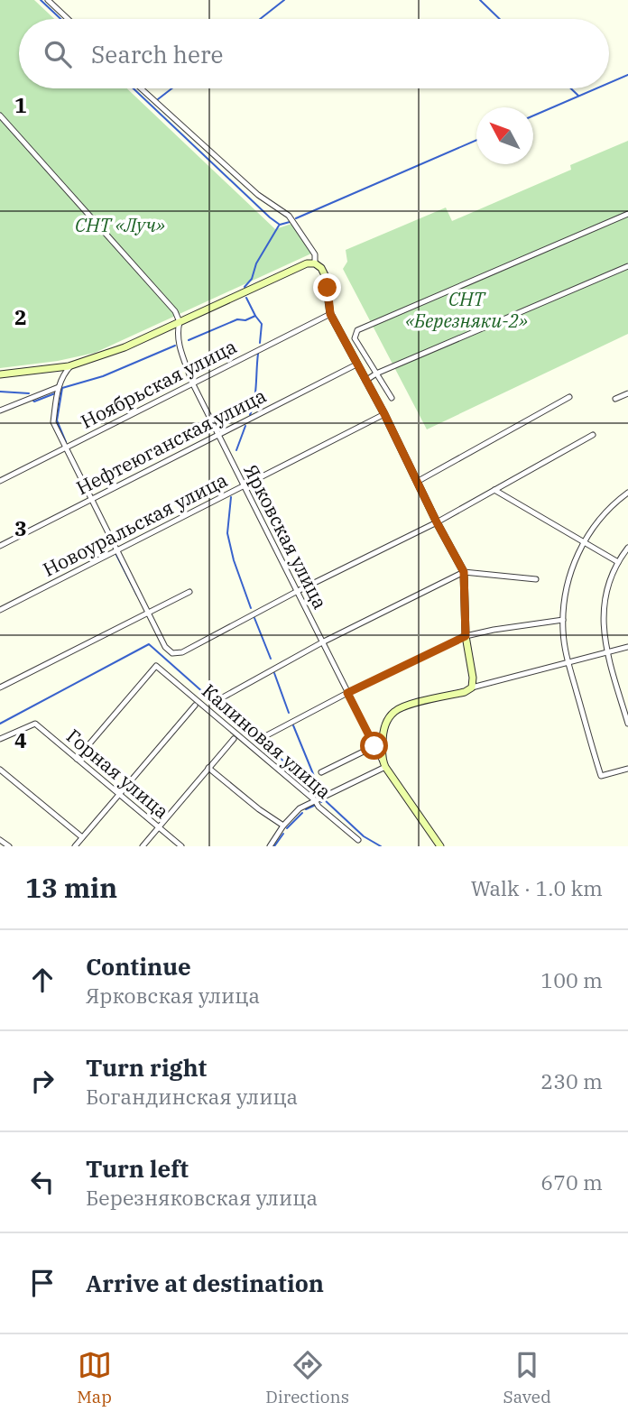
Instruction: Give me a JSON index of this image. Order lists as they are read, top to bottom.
{
  "streets": {
    "street": [
      "Ноябрьская улица",
      "Нефтеюганская улица",
      "Новоуральская улица",
      "Ярковская улица",
      "Калиновая улица",
      "Горная улица"
    ]
  },
  "crossings": [
    ["Ноябрьская улица", "Ярковская улица"],
    ["Нефтеюганская улица", "Ярковская улица"],
    ["Новоуральская улица", "Ярковская улица"],
    ["Калиновая улица", "Горная улица"]
  ],
  "parks": ["СНТ «Луч»", "СНТ «Березняки-2»"],
  "north": "top left",
  "page": {
    "search": "Search here",
    "heading": ["13 min", "Walk · 1.0 km"],
    "list": [
      ["Continue", "Ярковская улица", "100 m"],
      ["Turn right", "Богандинская улица", "230 m"],
      ["Turn left", "Березняковская улица", "670 m"],
      "Arrive at destination"
    ],
    "nav": ["Map", "Directions", "Saved"]
  },
  "grid": {
    "rows": [
      "1",
      "2",
      "3",
      "4"
    ]
  }
}
